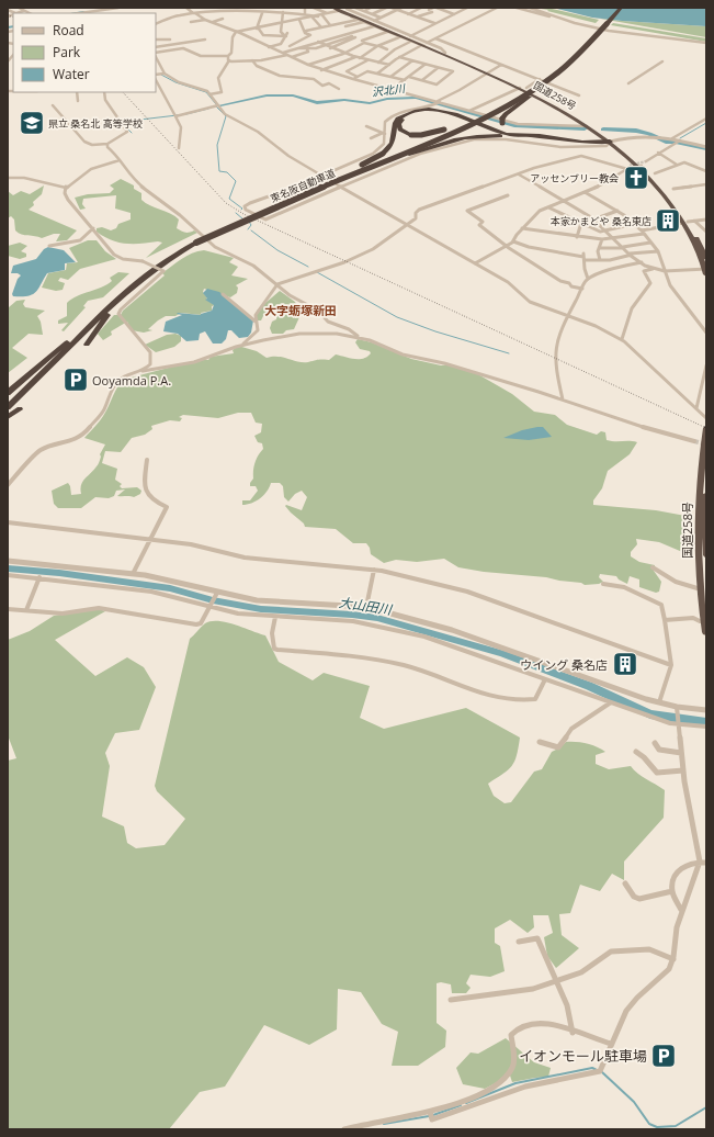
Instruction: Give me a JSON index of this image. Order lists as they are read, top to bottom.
{
  "streets": {
    "highway": ["国道258号", "東名阪自動車道"]
  },
  "districts": ["大字蛎塚新田"],
  "water": ["沢北川", "大山田川"],
  "places": {
    "school or university": ["県立 桑名北 高等学校"],
    "church": ["アッセンブリー教会"],
    "building": ["本家かまどや 桑名東店", "ウイング 桑名店"],
    "parking": ["Ooyamda P.A.", "イオンモール駐車場"]
  },
  "legend": ["Road", "Park", "Water"]
}
